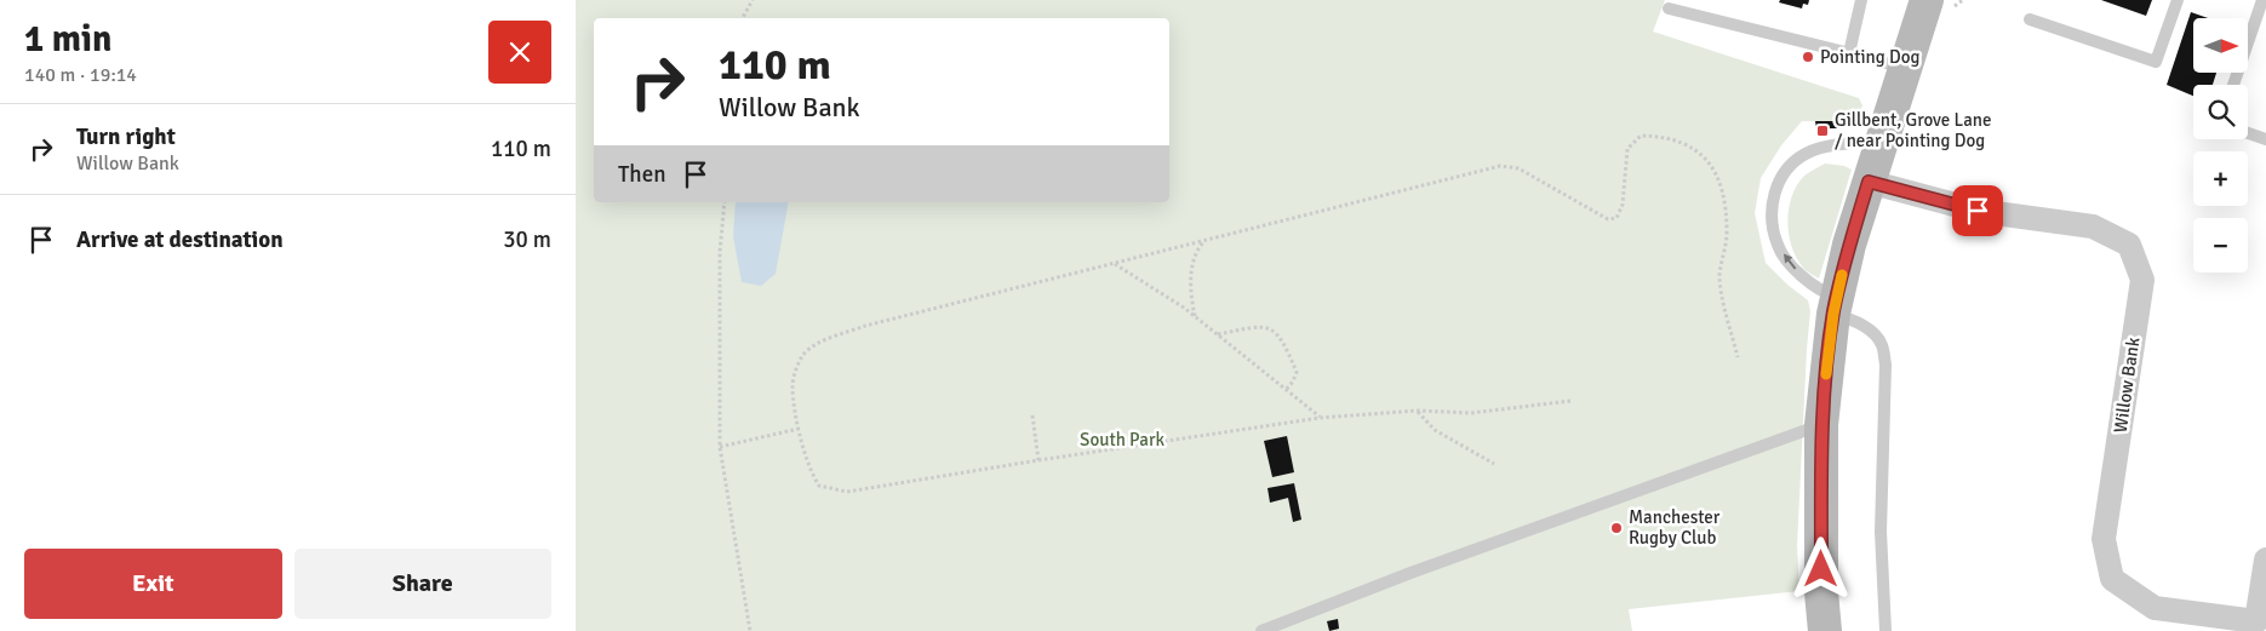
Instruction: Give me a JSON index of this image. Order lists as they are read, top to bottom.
{
  "streets": {
    "street": ["Willow Bank"]
  },
  "parks": ["South Park"],
  "places": {
    "other": ["Pointing Dog", "Manchester Rugby Club"],
    "transit": ["Gillbent, Grove Lane / near Pointing Dog"]
  },
  "north": "right",
  "page": {
    "heading": ["1 min", "140 m · 19:14"],
    "map_buttons": ["+", "−"],
    "turn": ["110 m", "Willow Bank"],
    "list": [
      {
        "name": "Turn right",
        "note": "Willow Bank",
        "value": "110 m"
      },
      {
        "name": "Arrive at destination",
        "value": "30 m"
      }
    ],
    "then": "Then",
    "buttons": ["Exit", "Share"]
  }
}
